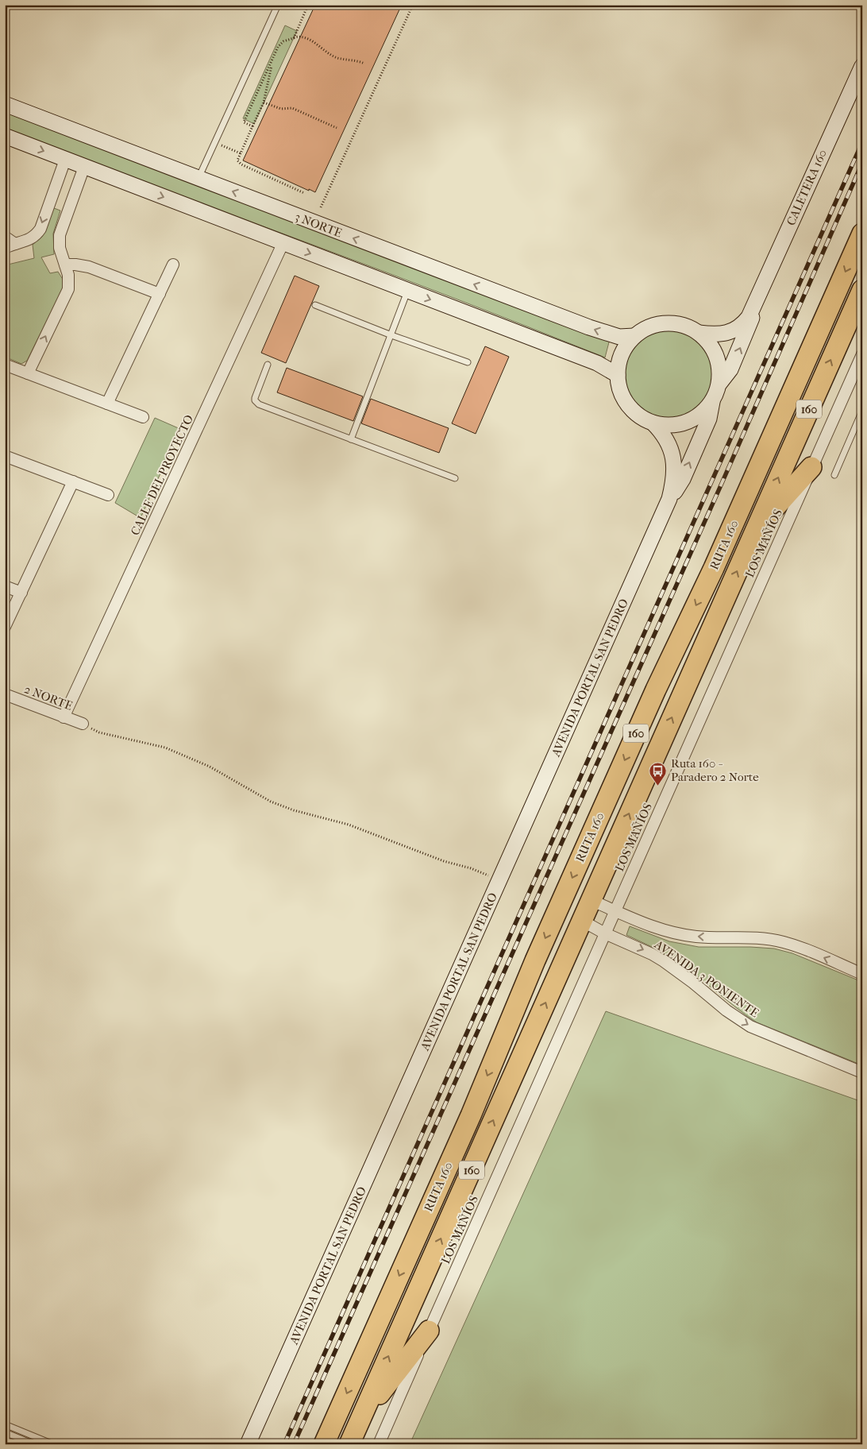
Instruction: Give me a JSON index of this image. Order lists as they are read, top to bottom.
{
  "streets": {
    "highway": ["160", "RUTA 160"],
    "street": [
      "CALETERA 160",
      "3 NORTE",
      "CALLE DEL PROYECTO",
      "LOS MAÑÍOS",
      "AVENIDA PORTAL SAN PEDRO",
      "2 NORTE",
      "AVENIDA 3 PONIENTE"
    ]
  },
  "crossings": [
    ["CALETERA 160", "3 NORTE"],
    ["CALETERA 160", "AVENIDA PORTAL SAN PEDRO"],
    ["3 NORTE", "AVENIDA PORTAL SAN PEDRO"],
    ["CALLE DEL PROYECTO", "2 NORTE"],
    ["LOS MAÑÍOS", "AVENIDA 3 PONIENTE"],
    ["RUTA 160", "AVENIDA 3 PONIENTE"]
  ],
  "places": {
    "bus stop": ["Ruta 160 - Paradero 2 Norte"]
  }
}
